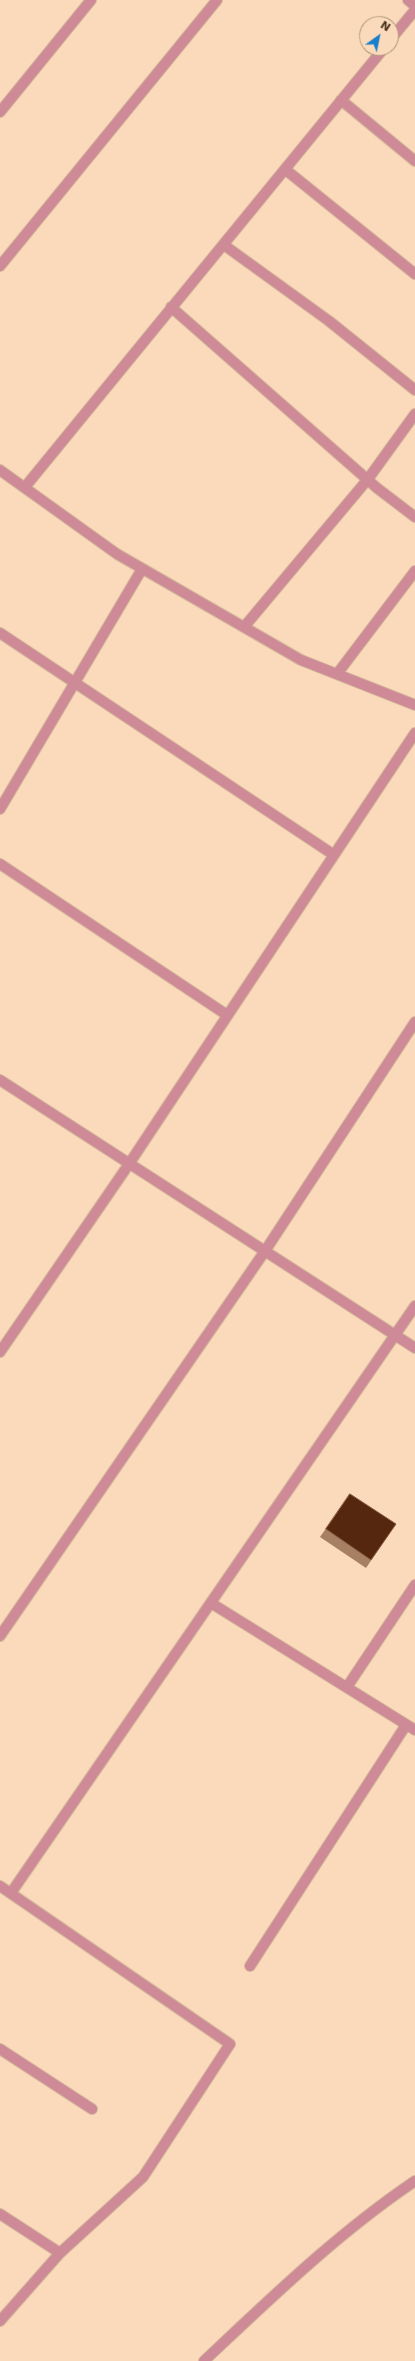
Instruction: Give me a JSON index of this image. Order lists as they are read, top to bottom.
{
  "north": "top right"
}
